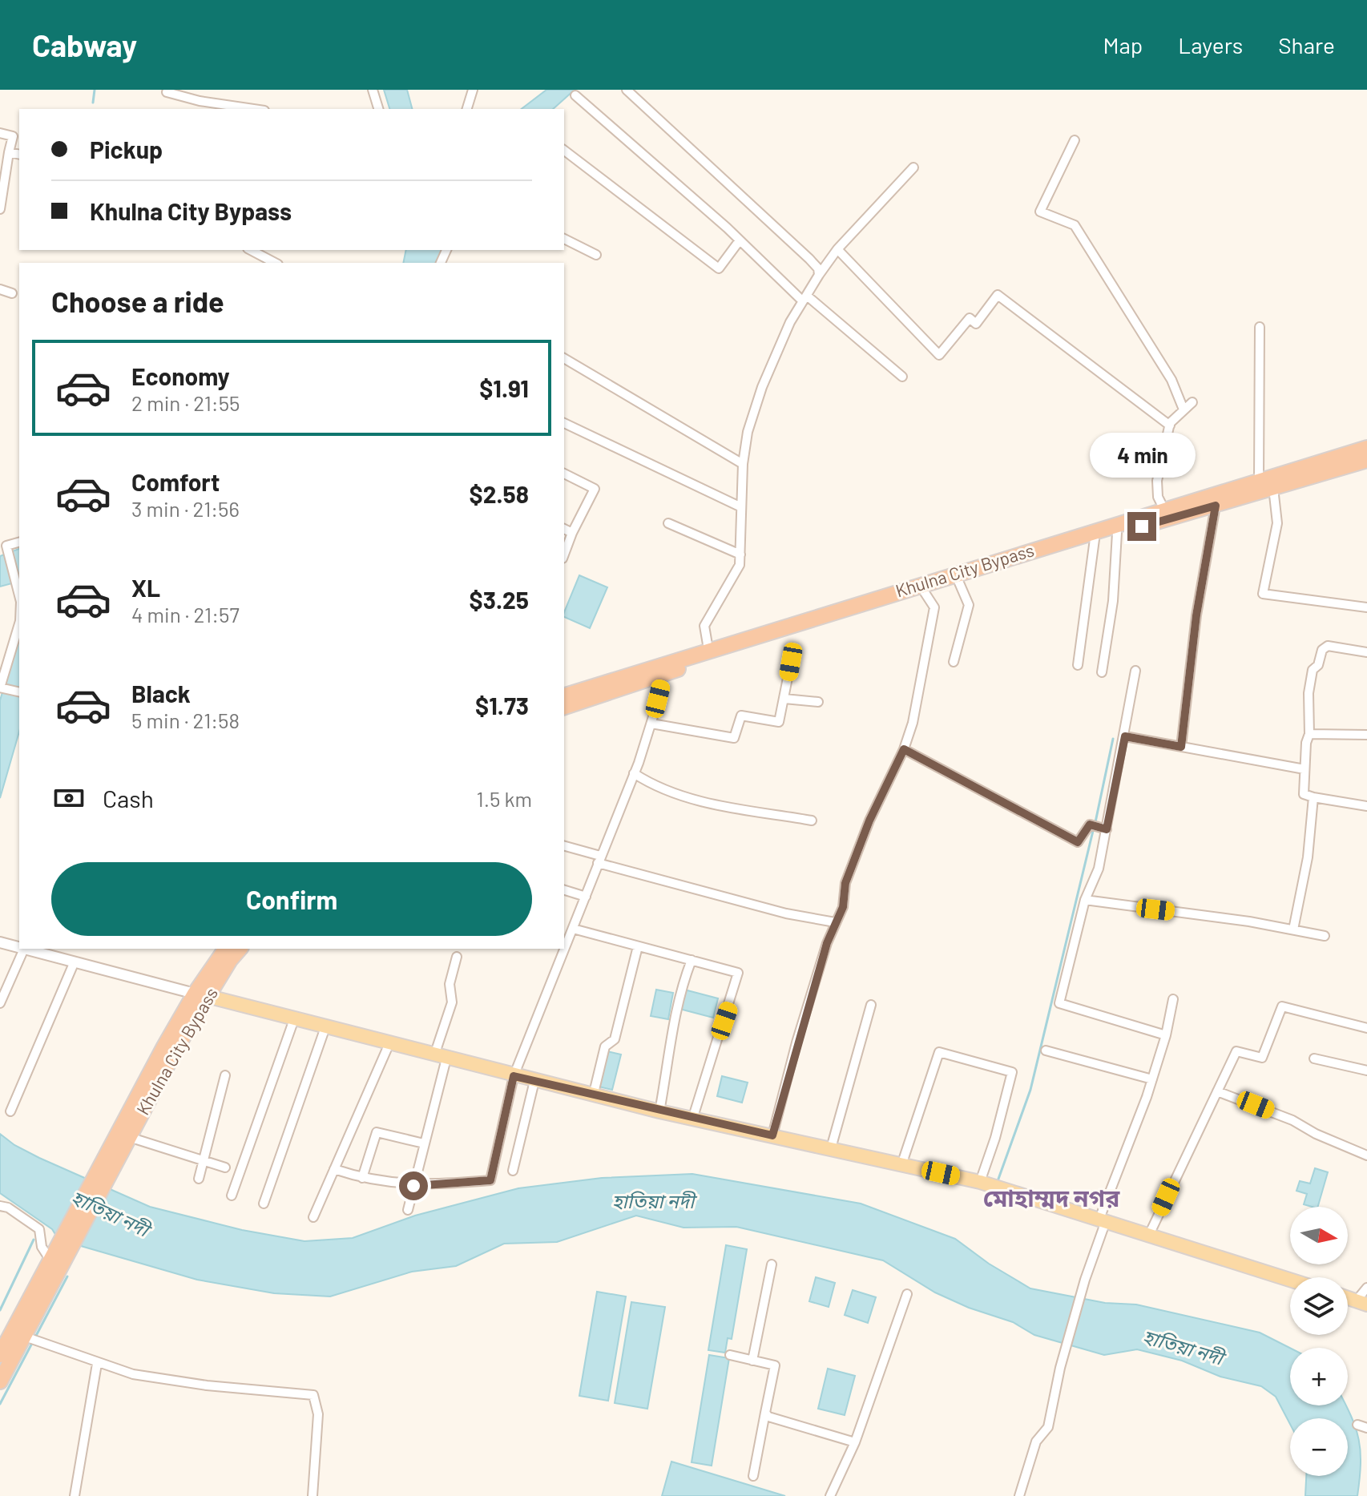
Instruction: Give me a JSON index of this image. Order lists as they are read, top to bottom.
{
  "streets": {
    "highway": ["Khulna City Bypass"]
  },
  "districts": ["মোহাম্মদ নগর"],
  "water": ["হাতিয়া নদী"],
  "north": "right",
  "page": {
    "header": "Cabway",
    "nav": ["Map", "Layers", "Share"],
    "banner": ["Pickup", "Khulna City Bypass"],
    "heading": "Choose a ride",
    "list": [
      {
        "name": "Economy",
        "note": "2 min · 21:55",
        "value": "$1.91"
      },
      {
        "name": "Comfort",
        "note": "3 min · 21:56",
        "value": "$2.58"
      },
      {
        "name": "XL",
        "note": "4 min · 21:57",
        "value": "$3.25"
      },
      {
        "name": "Black",
        "note": "5 min · 21:58",
        "value": "$1.73"
      }
    ],
    "bubble": "4 min",
    "pay": ["Cash", "1.5 km"],
    "buttons": "Confirm",
    "map_buttons": ["+", "−"]
  }
}
